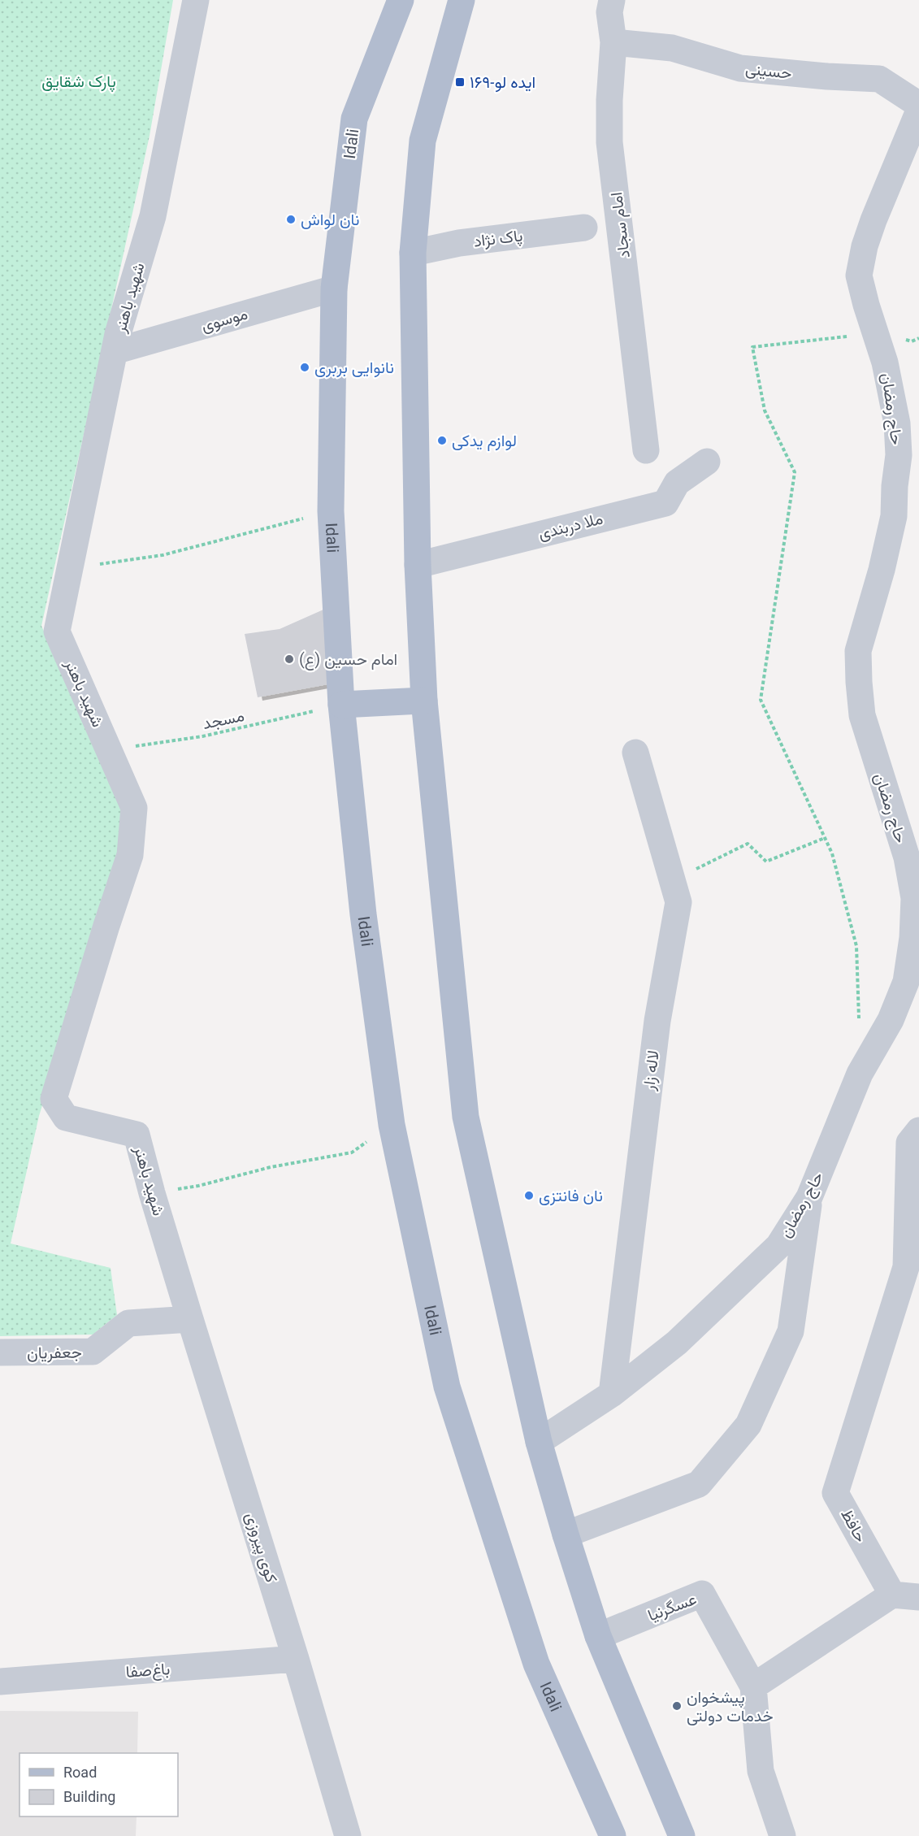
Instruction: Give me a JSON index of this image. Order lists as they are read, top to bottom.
{
  "streets": {
    "main road": ["Idali"],
    "street": [
      "حسینی",
      "امام سجاد",
      "پاک نژاد",
      "شهید باهنر",
      "موسوی",
      "حاج رمضان",
      "ملا دربندی",
      "لاله زار",
      "جعفریان",
      "حافظ",
      "کوی پیروزی",
      "عسگرنیا",
      "باغ‌صفا"
    ],
    "path": ["مسجد"]
  },
  "crossings": [
    ["حسینی", "امام سجاد"],
    ["Idali", "موسوی"],
    ["Idali", "مسجد"],
    ["شهید باهنر", "موسوی"],
    ["شهید باهنر", "مسجد"],
    ["شهید باهنر", "جعفریان"],
    ["شهید باهنر", "کوی پیروزی"],
    ["حاج رمضان", "لاله زار"],
    ["جعفریان", "کوی پیروزی"],
    ["کوی پیروزی", "باغ‌صفا"]
  ],
  "parks": ["پارک شقایق"],
  "places": {
    "transit": ["۱۶۹-ایده لو"],
    "other": [
      "نان لواش",
      "نانوایی بربری",
      "لوازم یدکی",
      "امام حسین (ع)",
      "نان فانتزی",
      "پیشخوان خدمات دولتی"
    ]
  },
  "legend": ["Road", "Building"]
}
